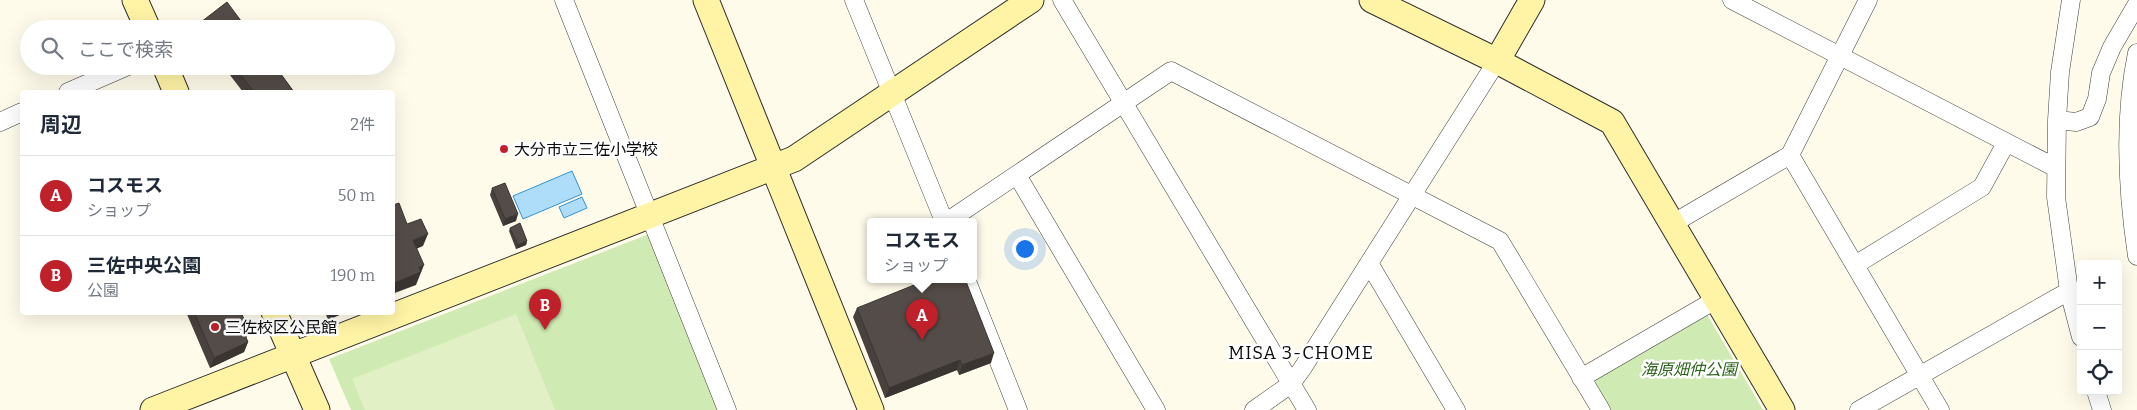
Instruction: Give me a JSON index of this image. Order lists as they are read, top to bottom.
{
  "districts": ["MISA 3-CHOME"],
  "parks": ["海原畑仲公園"],
  "places": ["大分市立三佐小学校", "三佐校区公民館"],
  "page": {
    "search": "ここで検索",
    "heading": ["周辺", "2件"],
    "list": [
      {
        "mark": "A",
        "name": "コスモス",
        "note": "ショップ",
        "value": "50 m"
      },
      {
        "mark": "B",
        "name": "三佐中央公園",
        "note": "公園",
        "value": "190 m"
      }
    ],
    "popup": ["コスモス", "ショップ"],
    "map_buttons": ["+", "−"],
    "pins": ["B", "A"]
  }
}
